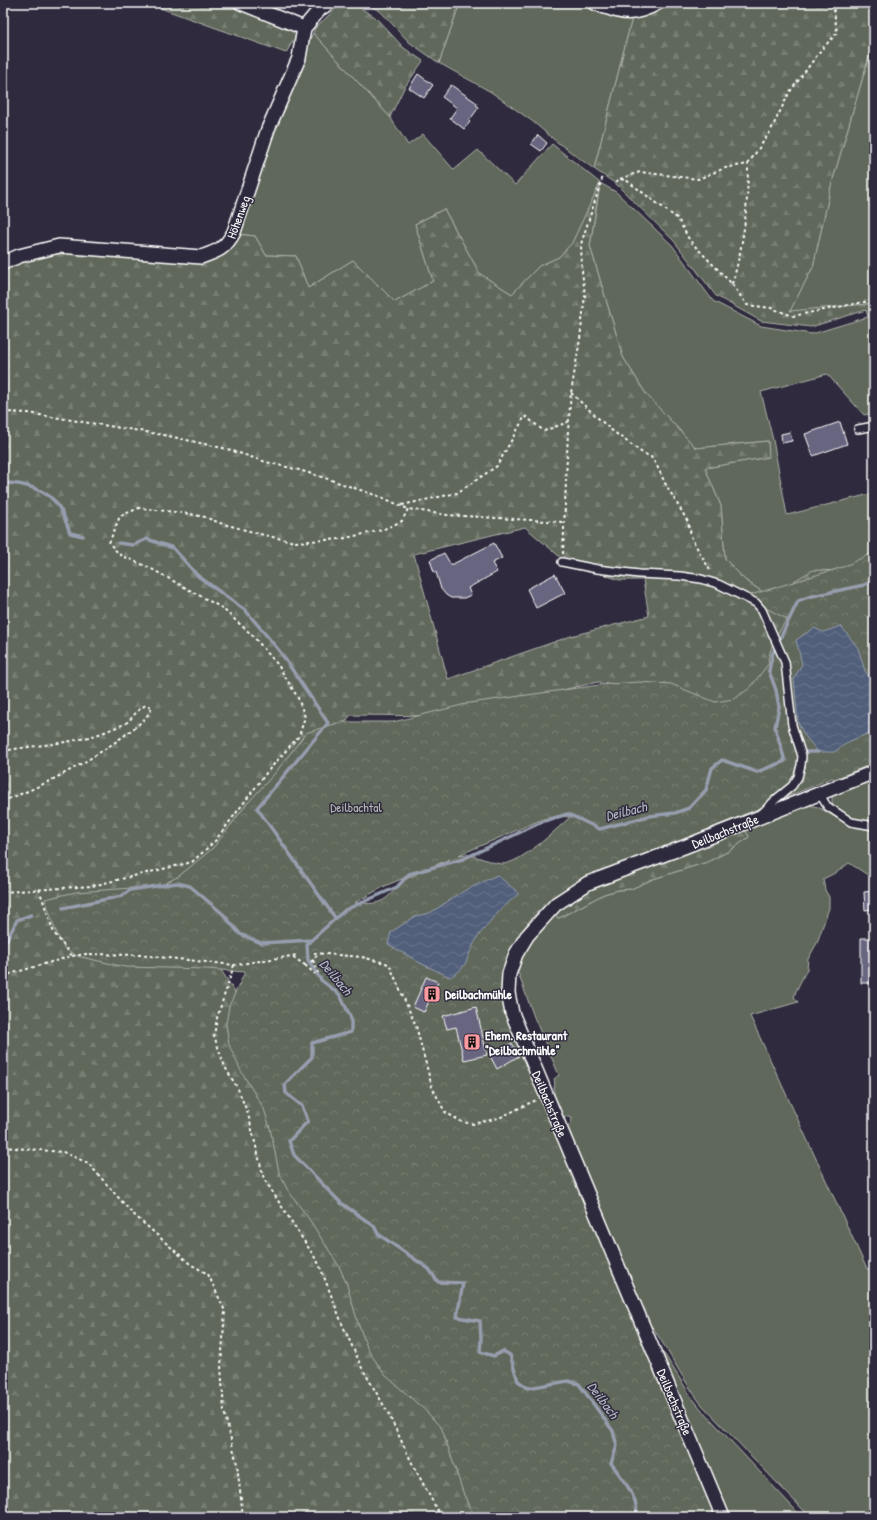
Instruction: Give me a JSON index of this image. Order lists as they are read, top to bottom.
{
  "streets": {
    "street": ["Höhenweg", "Deilbachstraße"]
  },
  "water": ["Deilbach"],
  "parks": ["Deilbachtal"],
  "places": {
    "building": ["Deilbachmühle", "Ehem. Restaurant \"Deilbachmühle\""]
  }
}
